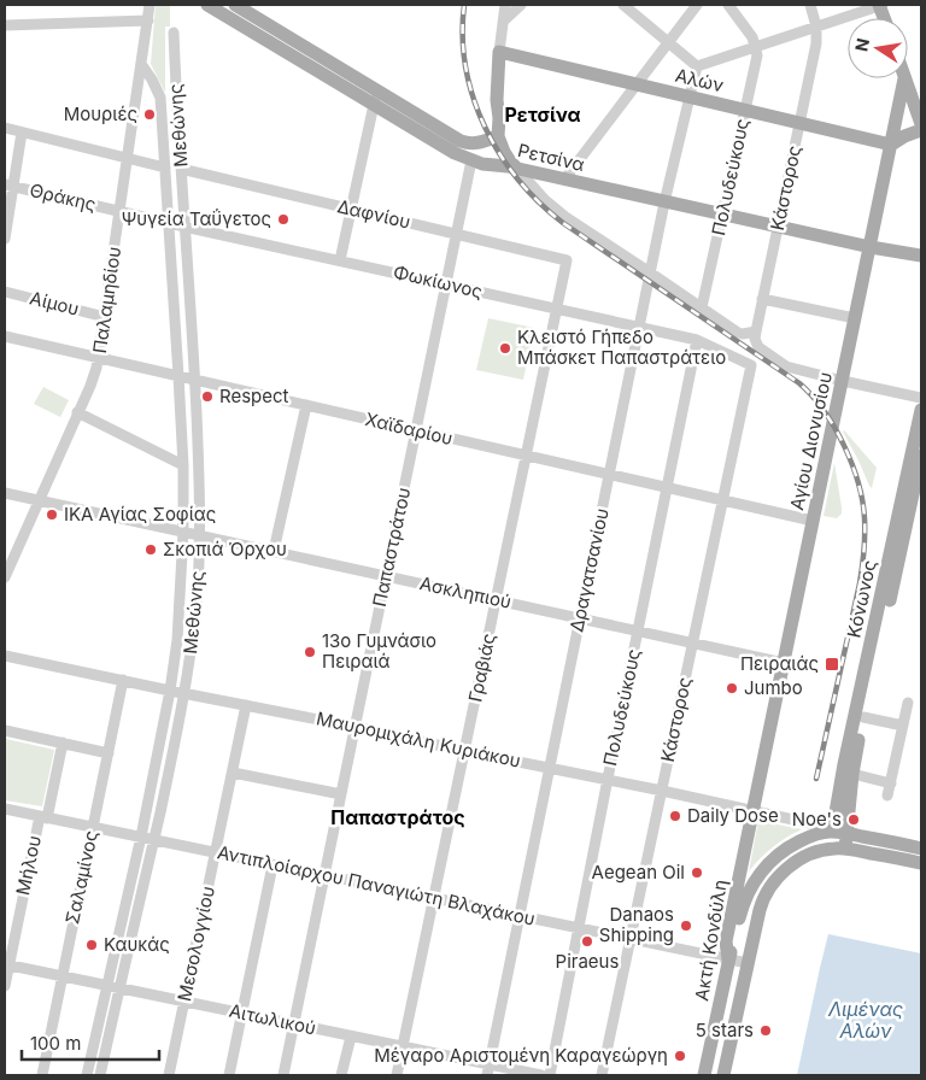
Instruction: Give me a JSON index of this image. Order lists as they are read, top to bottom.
{
  "streets": {
    "main road": [
      "Αλών",
      "Ρετσίνα",
      "Αγίου Διονυσίου",
      "Κόνωνος",
      "Ακτή Κονδύλη"
    ],
    "street": [
      "Μεθώνης",
      "Πολυδεύκους",
      "Κάστορος",
      "Θράκης",
      "Δαφνίου",
      "Φωκίωνος",
      "Παλαμηδίου",
      "Αίμου",
      "Χαϊδαρίου",
      "Παπαστράτου",
      "Δραγατσανίου",
      "Ασκληπιού",
      "Γραβιάς",
      "Μαυρομιχάλη Κυριάκου",
      "Μήλου",
      "Σαλαμίνος",
      "Αντιπλοίαρχου Παναγιώτη Βλαχάκου",
      "Μεσολογγίου",
      "Αιτωλικού"
    ]
  },
  "crossings": [
    ["Αλών", "Πολυδεύκους"],
    ["Αλών", "Κάστορος"],
    ["Αλών", "Αγίου Διονυσίου"],
    ["Αλών", "Δραγατσανίου"],
    ["Μεθώνης", "Δαφνίου"],
    ["Μεθώνης", "Φωκίωνος"],
    ["Μεθώνης", "Παλαμηδίου"],
    ["Μεθώνης", "Χαϊδαρίου"],
    ["Μεθώνης", "Ασκληπιού"],
    ["Μεθώνης", "Μαυρομιχάλη Κυριάκου"],
    ["Μεθώνης", "Αντιπλοίαρχου Παναγιώτη Βλαχάκου"],
    ["Μεθώνης", "Αιτωλικού"],
    ["Ρετσίνα", "Πολυδεύκους"],
    ["Ρετσίνα", "Κάστορος"],
    ["Ρετσίνα", "Αγίου Διονυσίου"],
    ["Ρετσίνα", "Παπαστράτου"],
    ["Ρετσίνα", "Δραγατσανίου"],
    ["Πολυδεύκους", "Φωκίωνος"],
    ["Πολυδεύκους", "Χαϊδαρίου"],
    ["Πολυδεύκους", "Ασκληπιού"],
    ["Πολυδεύκους", "Μαυρομιχάλη Κυριάκου"],
    ["Πολυδεύκους", "Αντιπλοίαρχου Παναγιώτη Βλαχάκου"],
    ["Κάστορος", "Φωκίωνος"],
    ["Κάστορος", "Χαϊδαρίου"],
    ["Κάστορος", "Ασκληπιού"],
    ["Κάστορος", "Μαυρομιχάλη Κυριάκου"],
    ["Κάστορος", "Αντιπλοίαρχου Παναγιώτη Βλαχάκου"],
    ["Θράκης", "Φωκίωνος"],
    ["Θράκης", "Παλαμηδίου"],
    ["Δαφνίου", "Παπαστράτου"],
    ["Δαφνίου", "Γραβιάς"],
    ["Φωκίωνος", "Παλαμηδίου"],
    ["Φωκίωνος", "Παπαστράτου"],
    ["Φωκίωνος", "Δραγατσανίου"],
    ["Φωκίωνος", "Γραβιάς"],
    ["Παλαμηδίου", "Αίμου"],
    ["Παλαμηδίου", "Χαϊδαρίου"],
    ["Παλαμηδίου", "Ασκληπιού"],
    ["Χαϊδαρίου", "Αγίου Διονυσίου"],
    ["Χαϊδαρίου", "Παπαστράτου"],
    ["Χαϊδαρίου", "Δραγατσανίου"],
    ["Χαϊδαρίου", "Γραβιάς"],
    ["Αγίου Διονυσίου", "Ασκληπιού"],
    ["Αγίου Διονυσίου", "Μαυρομιχάλη Κυριάκου"],
    ["Αγίου Διονυσίου", "Ακτή Κονδύλη"],
    ["Παπαστράτου", "Ασκληπιού"],
    ["Παπαστράτου", "Μαυρομιχάλη Κυριάκου"],
    ["Παπαστράτου", "Αντιπλοίαρχου Παναγιώτη Βλαχάκου"],
    ["Παπαστράτου", "Αιτωλικού"],
    ["Δραγατσανίου", "Ασκληπιού"],
    ["Δραγατσανίου", "Μαυρομιχάλη Κυριάκου"],
    ["Δραγατσανίου", "Αντιπλοίαρχου Παναγιώτη Βλαχάκου"],
    ["Δραγατσανίου", "Αιτωλικού"],
    ["Ασκληπιού", "Γραβιάς"],
    ["Κόνωνος", "Μαυρομιχάλη Κυριάκου"],
    ["Κόνωνος", "Ακτή Κονδύλη"],
    ["Γραβιάς", "Μαυρομιχάλη Κυριάκου"],
    ["Γραβιάς", "Αντιπλοίαρχου Παναγιώτη Βλαχάκου"],
    ["Γραβιάς", "Αιτωλικού"],
    ["Μαυρομιχάλη Κυριάκου", "Σαλαμίνος"],
    ["Μαυρομιχάλη Κυριάκου", "Ακτή Κονδύλη"],
    ["Μαυρομιχάλη Κυριάκου", "Μεσολογγίου"],
    ["Μήλου", "Αντιπλοίαρχου Παναγιώτη Βλαχάκου"],
    ["Μήλου", "Αιτωλικού"],
    ["Σαλαμίνος", "Αντιπλοίαρχου Παναγιώτη Βλαχάκου"],
    ["Σαλαμίνος", "Αιτωλικού"],
    ["Αντιπλοίαρχου Παναγιώτη Βλαχάκου", "Ακτή Κονδύλη"],
    ["Αντιπλοίαρχου Παναγιώτη Βλαχάκου", "Μεσολογγίου"],
    ["Μεσολογγίου", "Αιτωλικού"]
  ],
  "districts": ["Ρετσίνα", "Παπαστράτος"],
  "water": ["Λιμένας Αλών"],
  "places": {
    "other": [
      "Μουριές",
      "Ψυγεία Ταΰγετος",
      "Κλειστό Γήπεδο Μπάσκετ Παπαστράτειο",
      "Respect",
      "ΙΚΑ Αγίας Σοφίας",
      "Σκοπιά Όρχου",
      "13ο Γυμνάσιο Πειραιά",
      "Jumbo",
      "Daily Dose",
      "Noe's",
      "Aegean Oil",
      "Danaos Shipping",
      "Piraeus",
      "Καυκάς",
      "5 stars",
      "Μέγαρο Αριστομένη Καραγεώργη"
    ],
    "transit": ["Πειραιάς"]
  },
  "scale_bar": "100 m",
  "north": "left"
}
